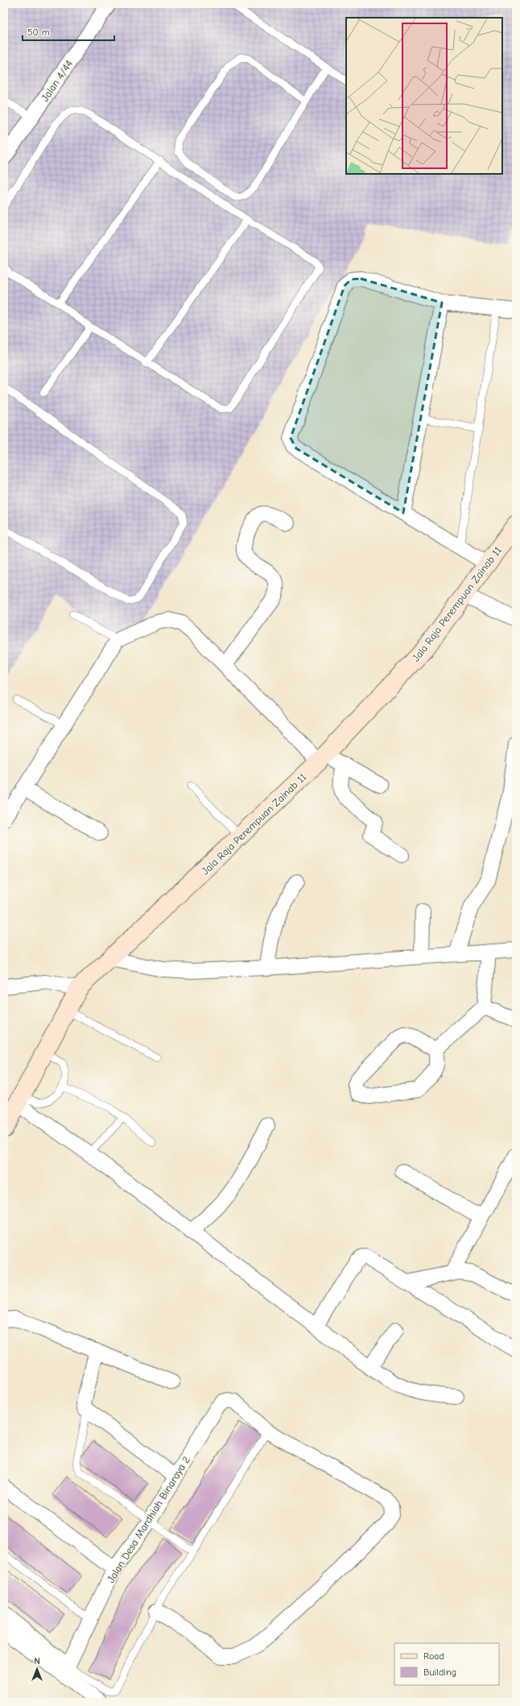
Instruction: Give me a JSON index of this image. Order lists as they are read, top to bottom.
{
  "streets": {
    "main road": ["Jala Raja Perempuan Zainab 11"],
    "street": ["Jalan 4/44", "Jalan Desa Mardhiah Binaraya 2"]
  },
  "legend": ["Road", "Building"],
  "scale_bar": "50 m",
  "north": "top"
}
